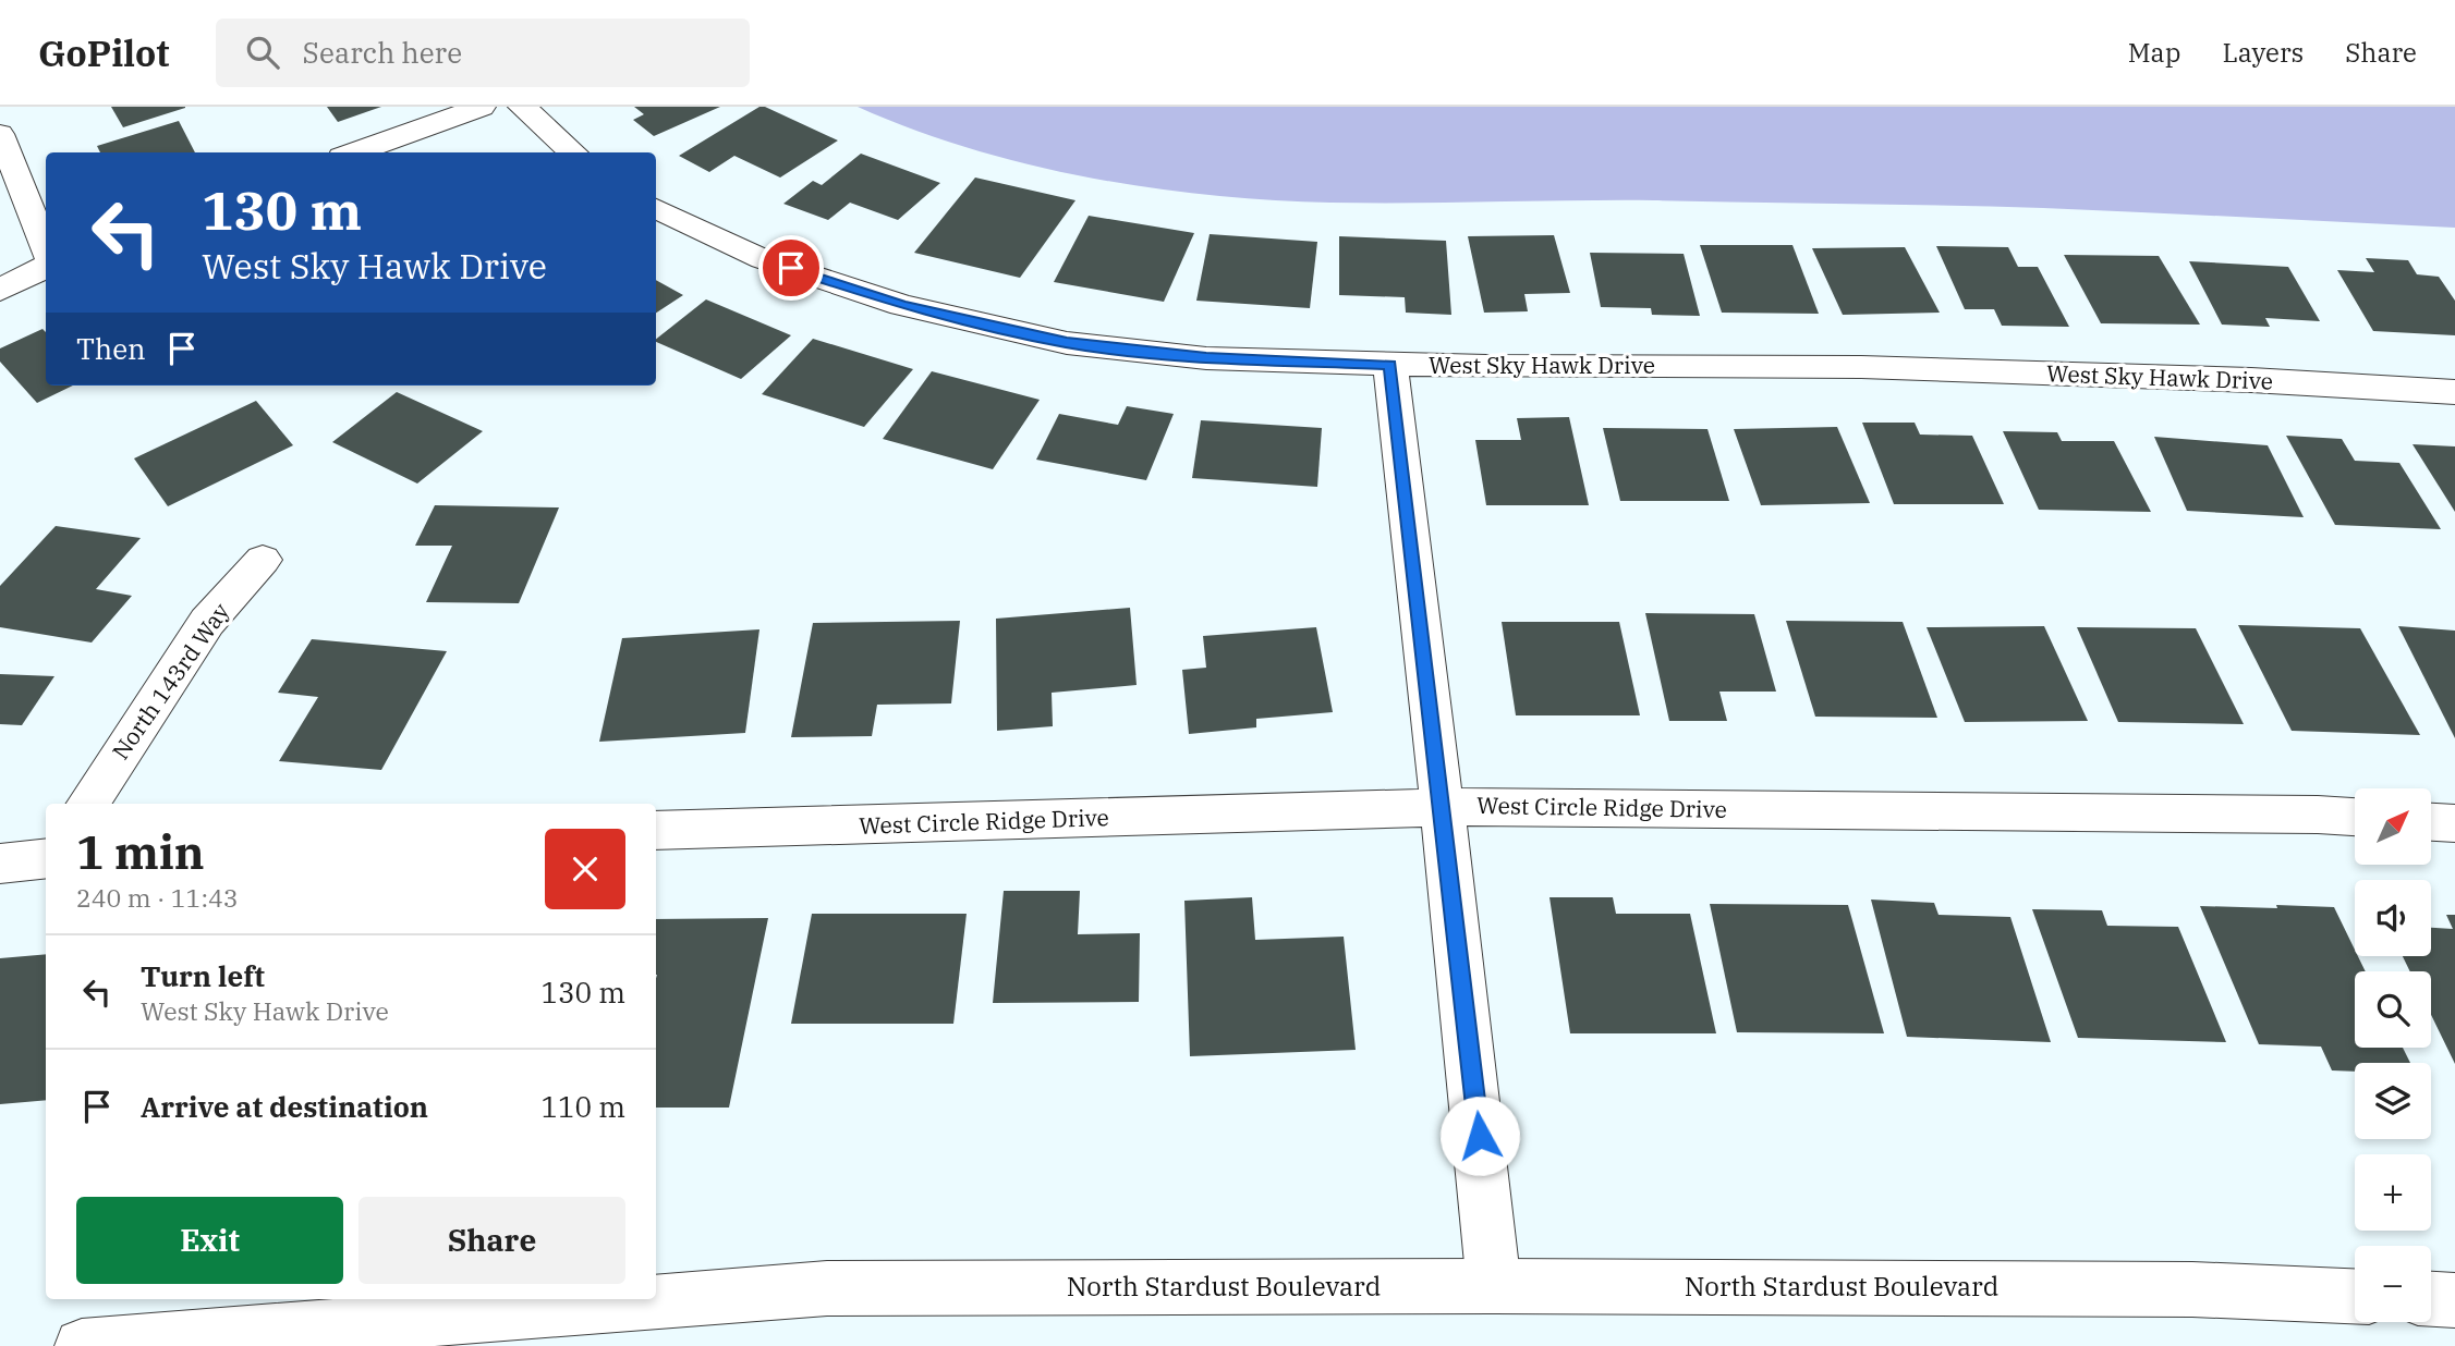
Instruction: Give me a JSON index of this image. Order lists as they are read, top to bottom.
{
  "streets": {
    "street": [
      "West Sky Hawk Drive",
      "North 143rd Way",
      "West Circle Ridge Drive",
      "North Stardust Boulevard"
    ]
  },
  "north": "top right",
  "page": {
    "header": "GoPilot",
    "search": "Search here",
    "nav": ["Map", "Layers", "Share"],
    "turn": ["130 m", "West Sky Hawk Drive"],
    "then": "Then",
    "map_buttons": ["+", "−"],
    "heading": ["1 min", "240 m · 11:43"],
    "list": [
      {
        "name": "Turn left",
        "note": "West Sky Hawk Drive",
        "value": "130 m"
      },
      {
        "name": "Arrive at destination",
        "value": "110 m"
      }
    ],
    "buttons": ["Exit", "Share"]
  }
}
